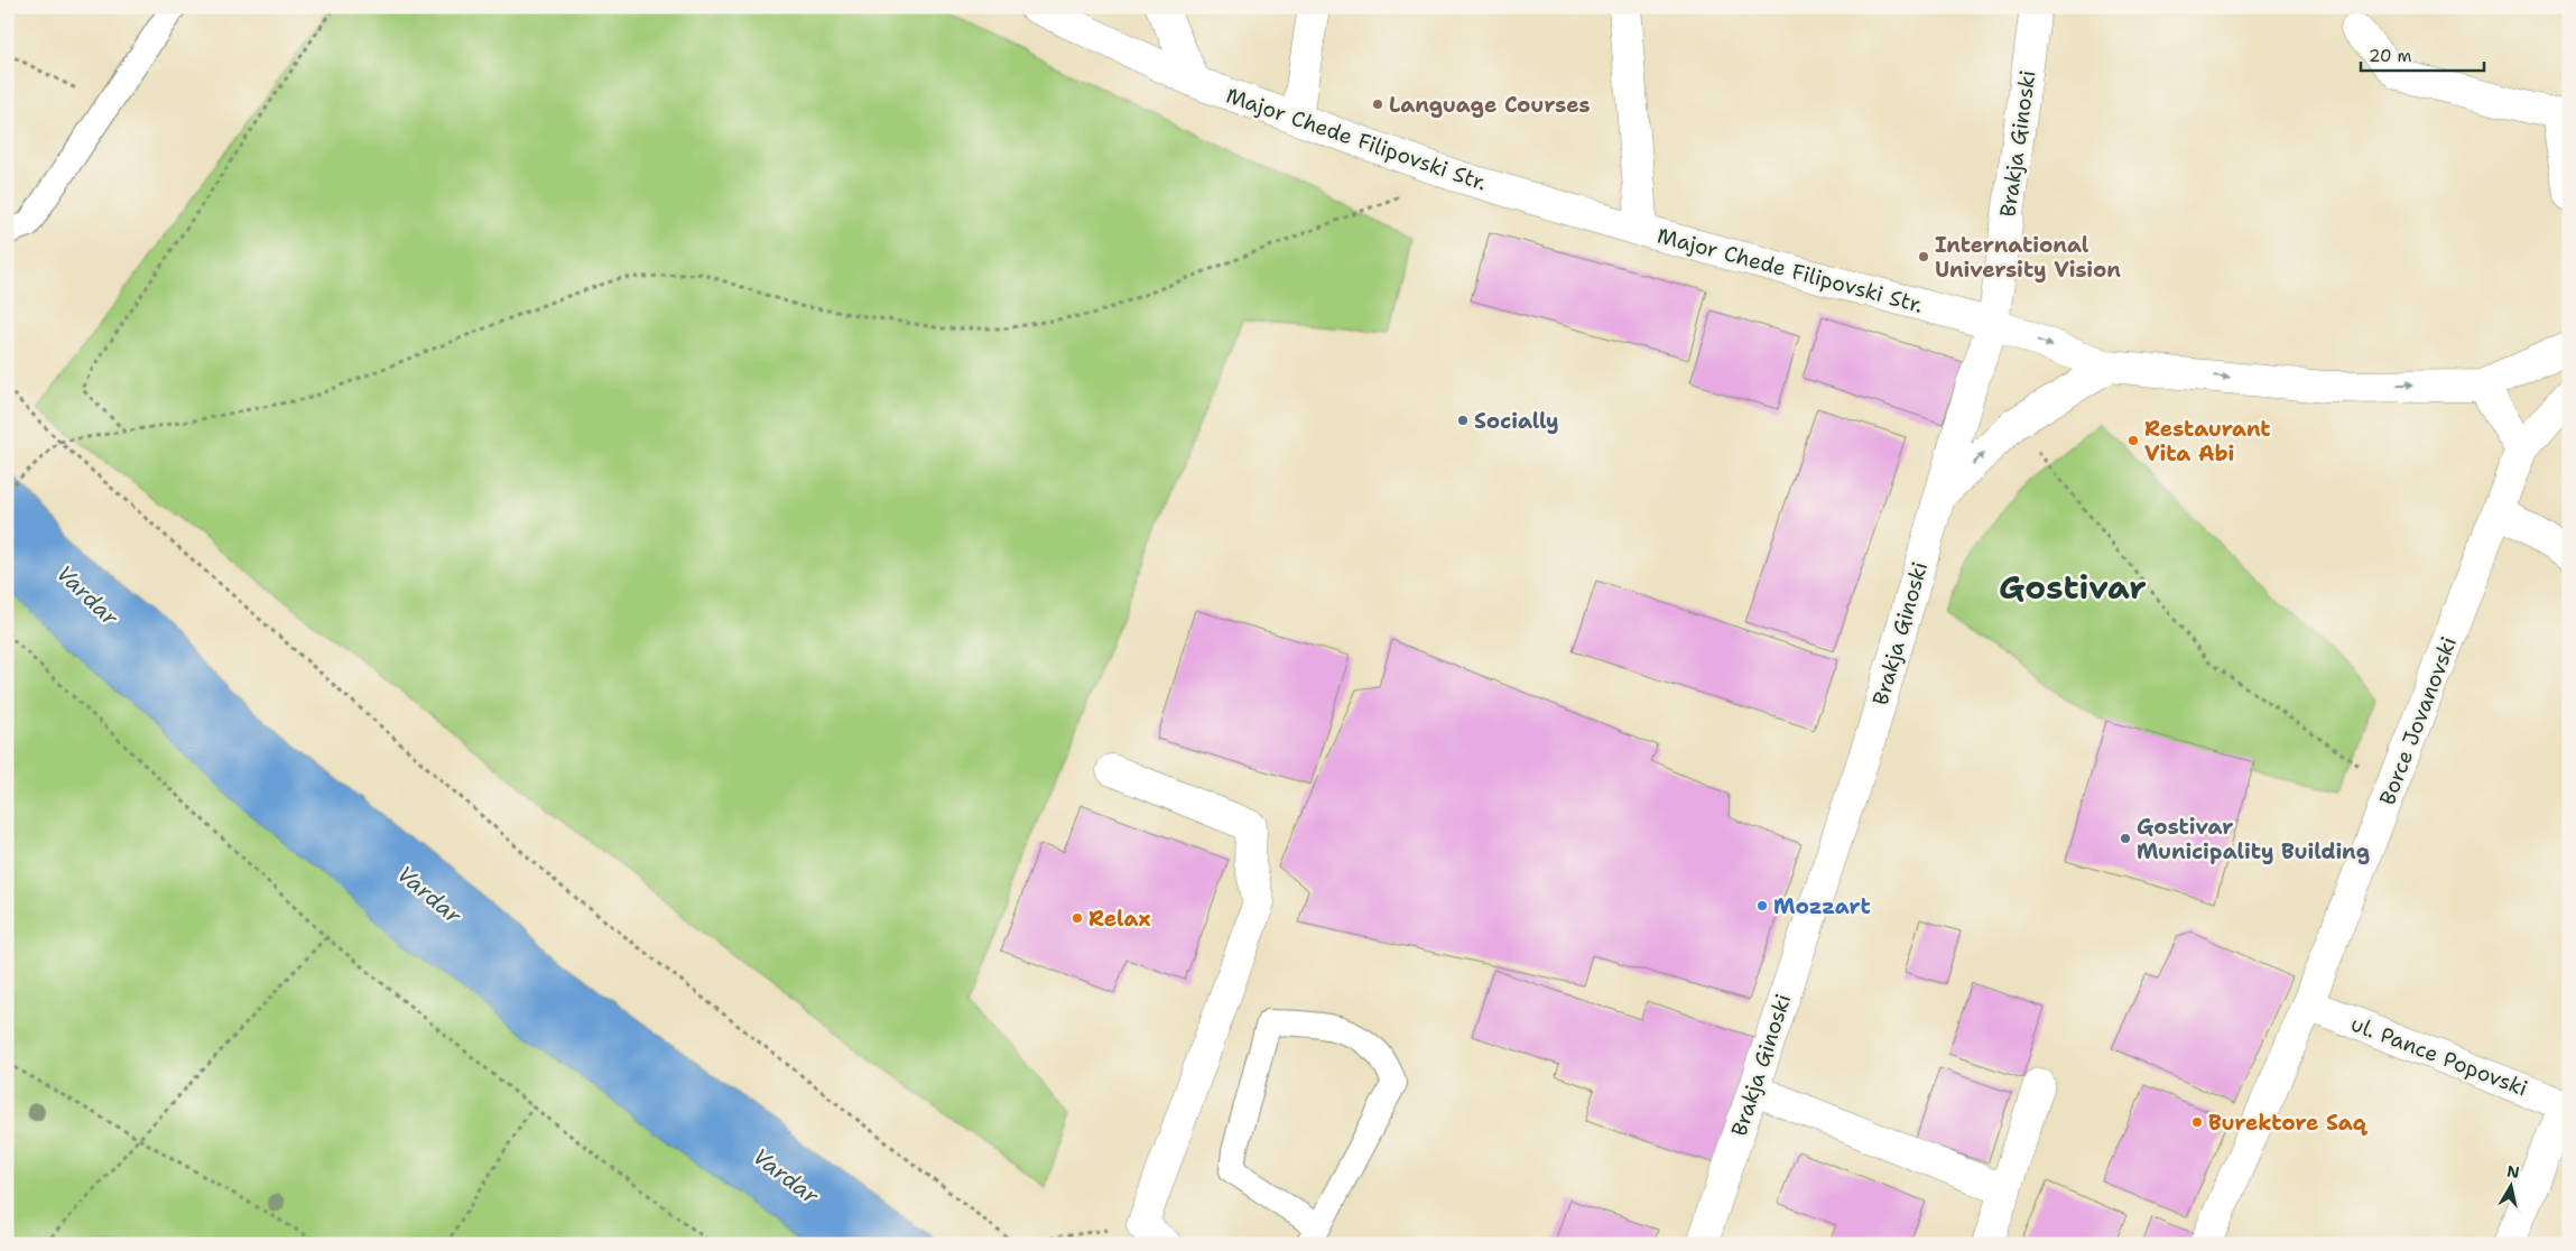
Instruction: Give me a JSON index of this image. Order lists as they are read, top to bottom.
{
  "streets": {
    "street": [
      "Major Chede Filipovski Str.",
      "Brakja Ginoski",
      "Borce Jovanovski",
      "ul. Pance Popovski"
    ]
  },
  "crossings": [
    ["Major Chede Filipovski Str.", "Brakja Ginoski"],
    ["Borce Jovanovski", "ul. Pance Popovski"]
  ],
  "districts": ["Gostivar"],
  "water": ["Vardar"],
  "places": [
    "Language Courses",
    "International University Vision",
    "Socially",
    "Restaurant Vita Abi",
    "Gostivar Municipality Building",
    "Mozzart",
    "Relax",
    "Burektore Saq"
  ],
  "scale_bar": "20 m",
  "north": "top"
}
